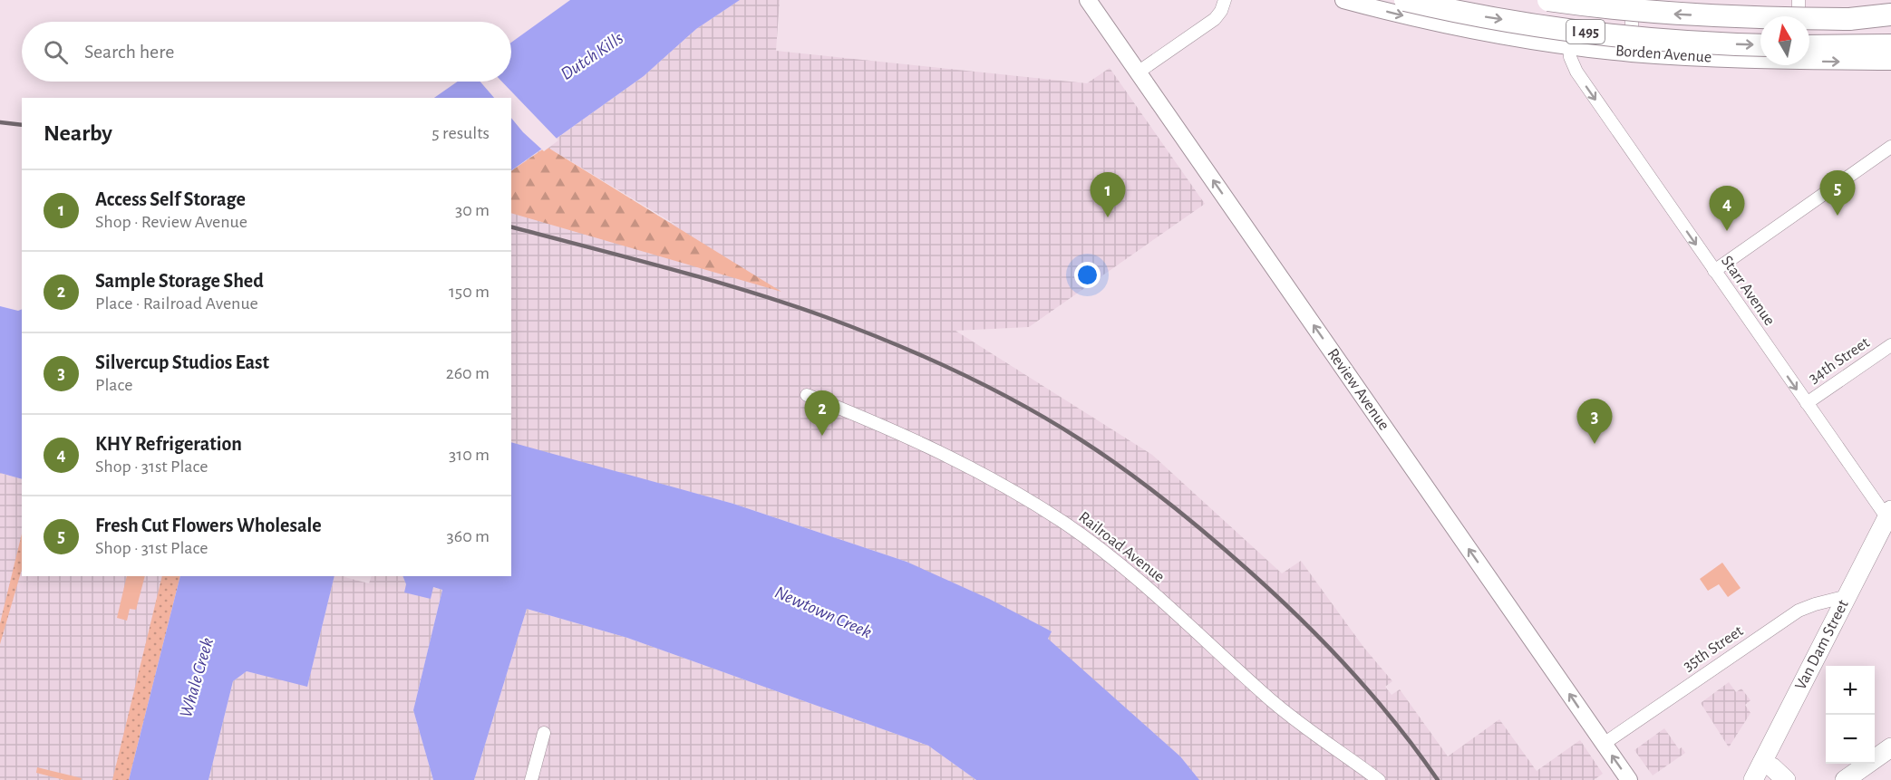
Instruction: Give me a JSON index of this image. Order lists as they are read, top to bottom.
{
  "streets": {
    "highway": ["I 495"],
    "main road": ["Borden Avenue", "Review Avenue", "Van Dam Street"],
    "street": [
      "Starr Avenue",
      "34th Street",
      "Railroad Avenue",
      "35th Street"
    ]
  },
  "crossings": [
    ["Borden Avenue", "Starr Avenue"],
    ["Starr Avenue", "34th Street"],
    ["Starr Avenue", "Van Dam Street"],
    ["Review Avenue", "35th Street"],
    ["Van Dam Street", "35th Street"]
  ],
  "one_way": ["Borden Avenue", "Starr Avenue", "Review Avenue"],
  "water": ["Dutch Kills", "Newtown Creek", "Whale Creek"],
  "north": "top",
  "page": {
    "search": "Search here",
    "heading": ["Nearby", "5 results"],
    "list": [
      {
        "mark": "1",
        "name": "Access Self Storage",
        "note": "Shop · Review Avenue",
        "value": "30 m"
      },
      {
        "mark": "2",
        "name": "Sample Storage Shed",
        "note": "Place · Railroad Avenue",
        "value": "150 m"
      },
      {
        "mark": "3",
        "name": "Silvercup Studios East",
        "note": "Place",
        "value": "260 m"
      },
      {
        "mark": "4",
        "name": "KHY Refrigeration",
        "note": "Shop · 31st Place",
        "value": "310 m"
      },
      {
        "mark": "5",
        "name": "Fresh Cut Flowers Wholesale",
        "note": "Shop · 31st Place",
        "value": "360 m"
      }
    ],
    "pins": [
      "5",
      "1",
      "4",
      "2",
      "3"
    ],
    "map_buttons": ["+", "−"]
  }
}
